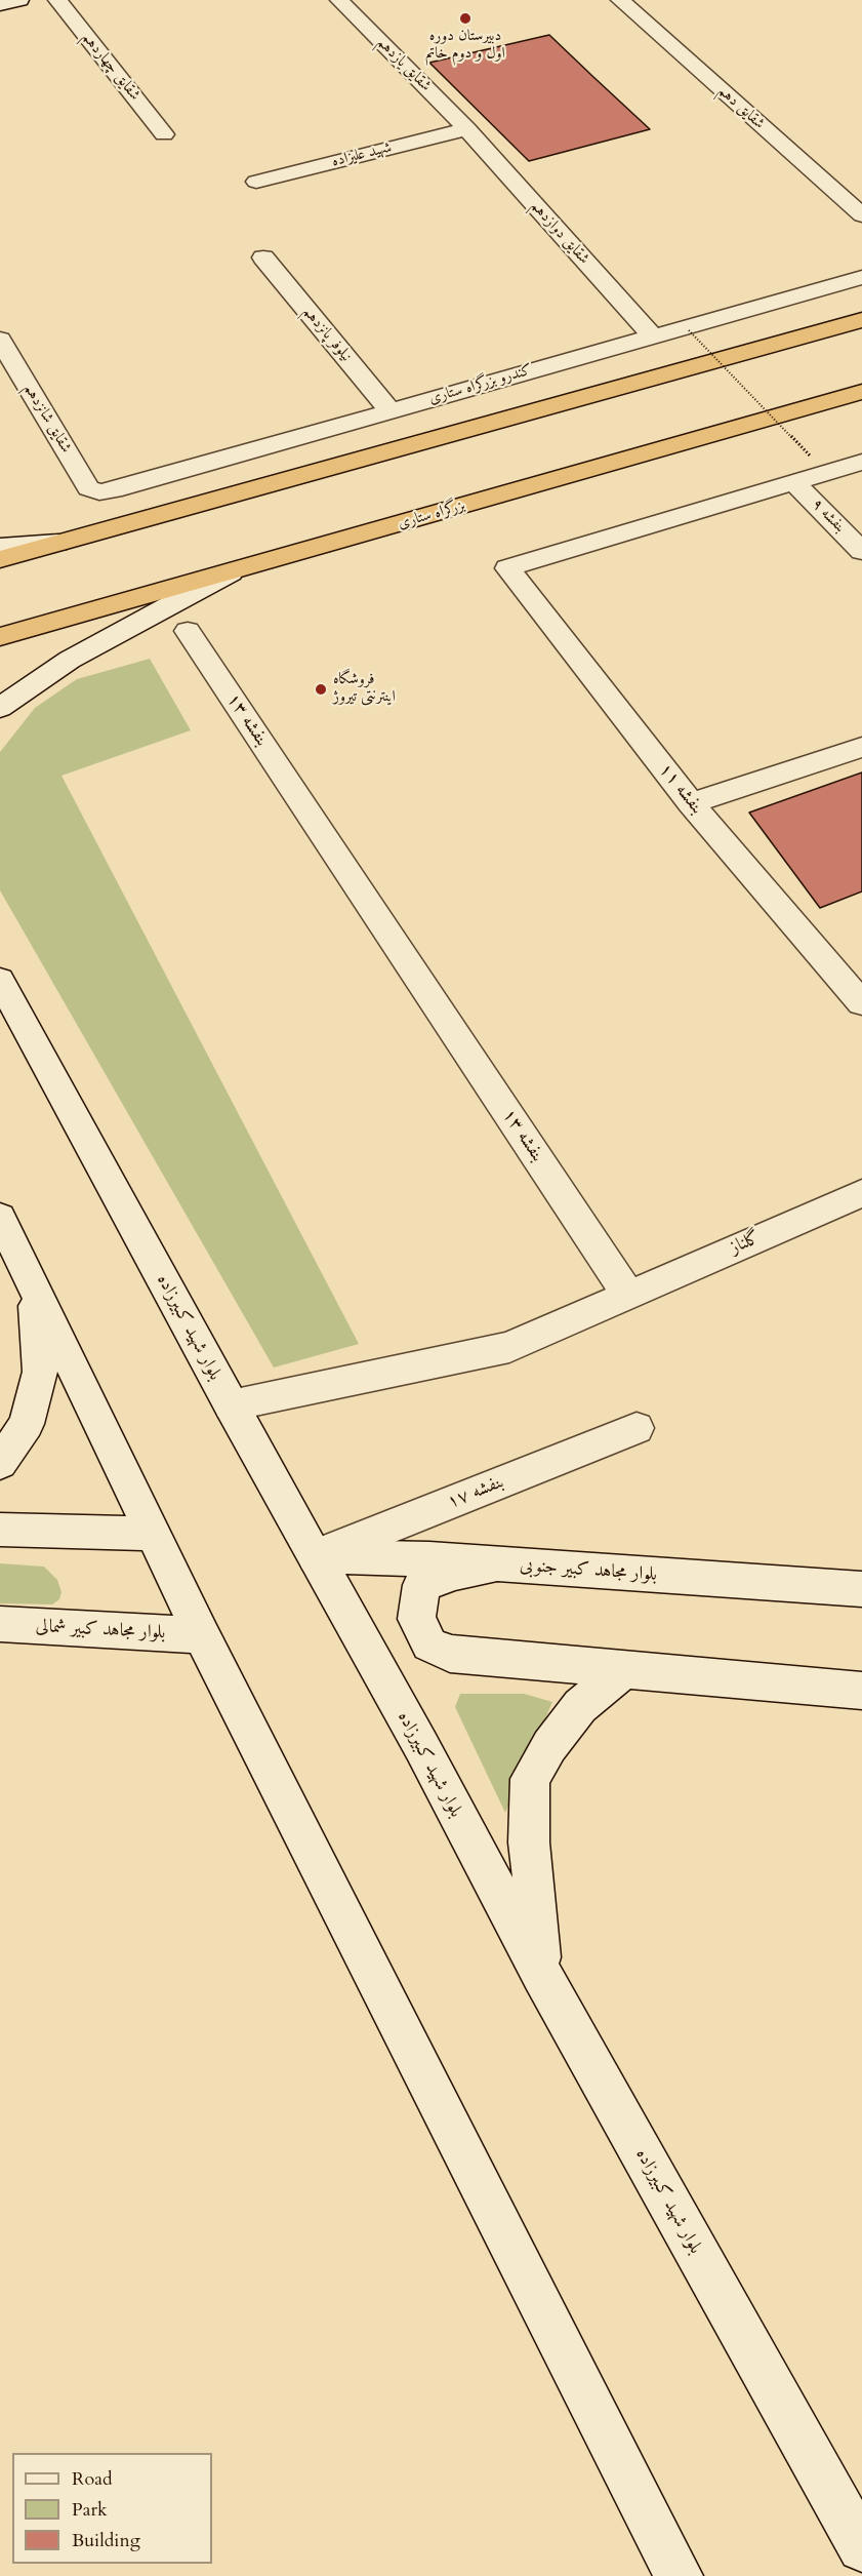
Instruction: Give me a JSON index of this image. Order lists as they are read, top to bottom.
{
  "streets": {
    "highway": ["بزرگراه ستاری"],
    "street": [
      "شقایق یازدهم",
      "شقایق چهاردهم",
      "شقایق دهم",
      "شهید علیزاده",
      "شقایق دوازدهم",
      "نیلوفر پانزدهم",
      "کندرو بزرگراه ستاری",
      "شقایق شانزدهم",
      "بنفشه ۹",
      "بنفشه ۱۳",
      "بنفشه ۱۱",
      "گلناز",
      "بلوار شهید کبیرزاده",
      "بنفشه ۱۷",
      "بلوار مجاهد کبیر جنوبی",
      "بلوار مجاهد کبیر شمالی"
    ]
  },
  "crossings": [
    ["شقایق یازدهم", "شهید علیزاده"],
    ["شقایق یازدهم", "شقایق دوازدهم"],
    ["شهید علیزاده", "شقایق دوازدهم"],
    ["شقایق دوازدهم", "کندرو بزرگراه ستاری"],
    ["نیلوفر پانزدهم", "کندرو بزرگراه ستاری"],
    ["کندرو بزرگراه ستاری", "شقایق شانزدهم"],
    ["بنفشه ۹", "بنفشه ۱۱"],
    ["بنفشه ۱۳", "گلناز"],
    ["بلوار شهید کبیرزاده", "بنفشه ۱۷"],
    ["بلوار شهید کبیرزاده", "بلوار مجاهد کبیر جنوبی"],
    ["بنفشه ۱۷", "بلوار مجاهد کبیر جنوبی"]
  ],
  "places": ["دبیرستان دوره اول و دوم خاتم", "فروشگاه اینترنتی تیروژ"],
  "legend": ["Road", "Park", "Building"]
}
